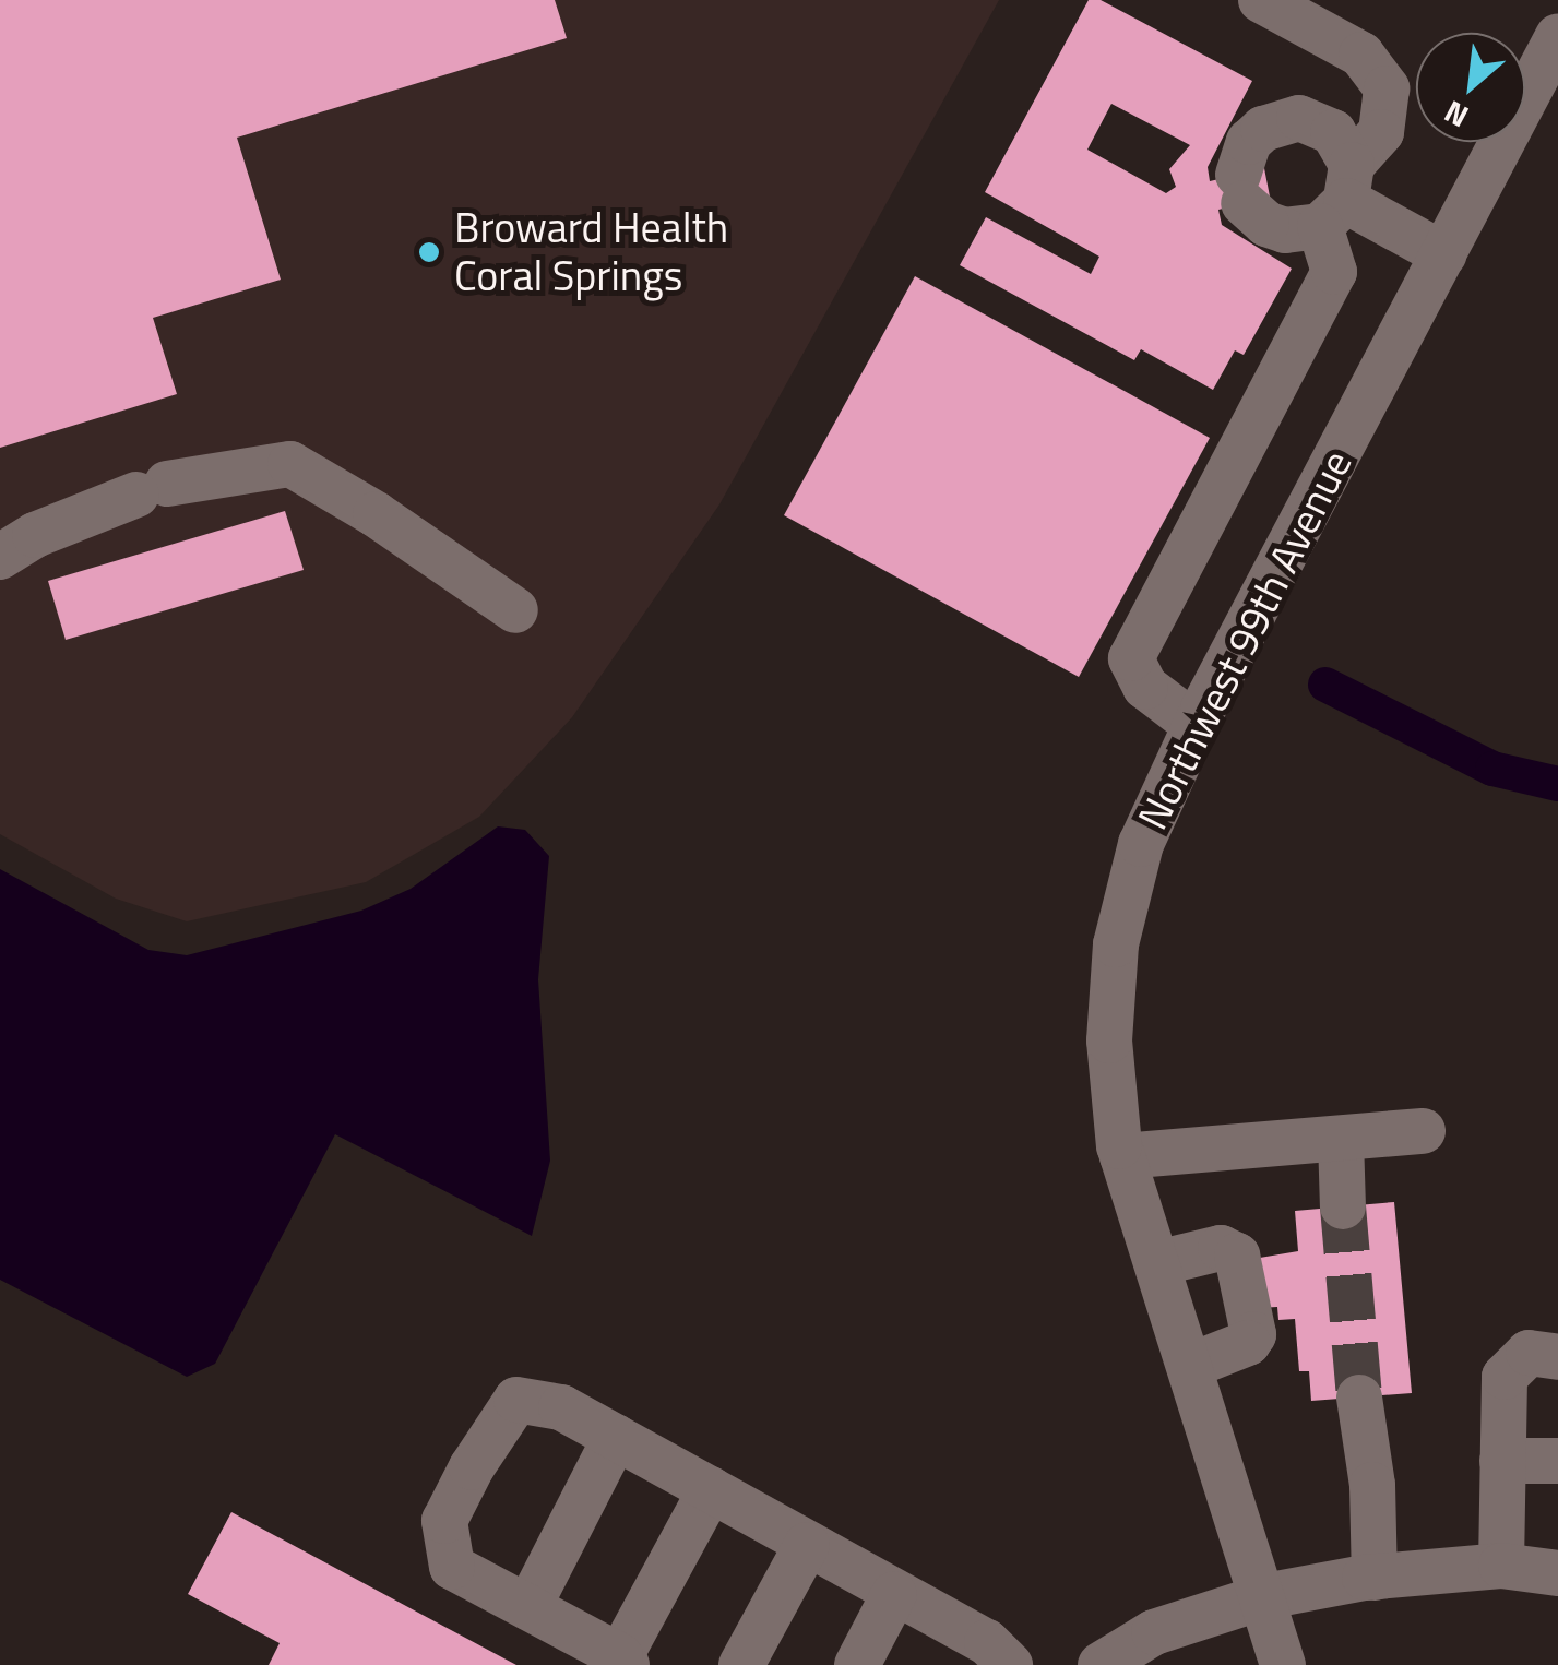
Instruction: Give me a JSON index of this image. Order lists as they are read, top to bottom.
{
  "streets": {
    "street": ["Northwest 99th Avenue"]
  },
  "places": ["Broward Health Coral Springs"],
  "north": "bottom left"
}
